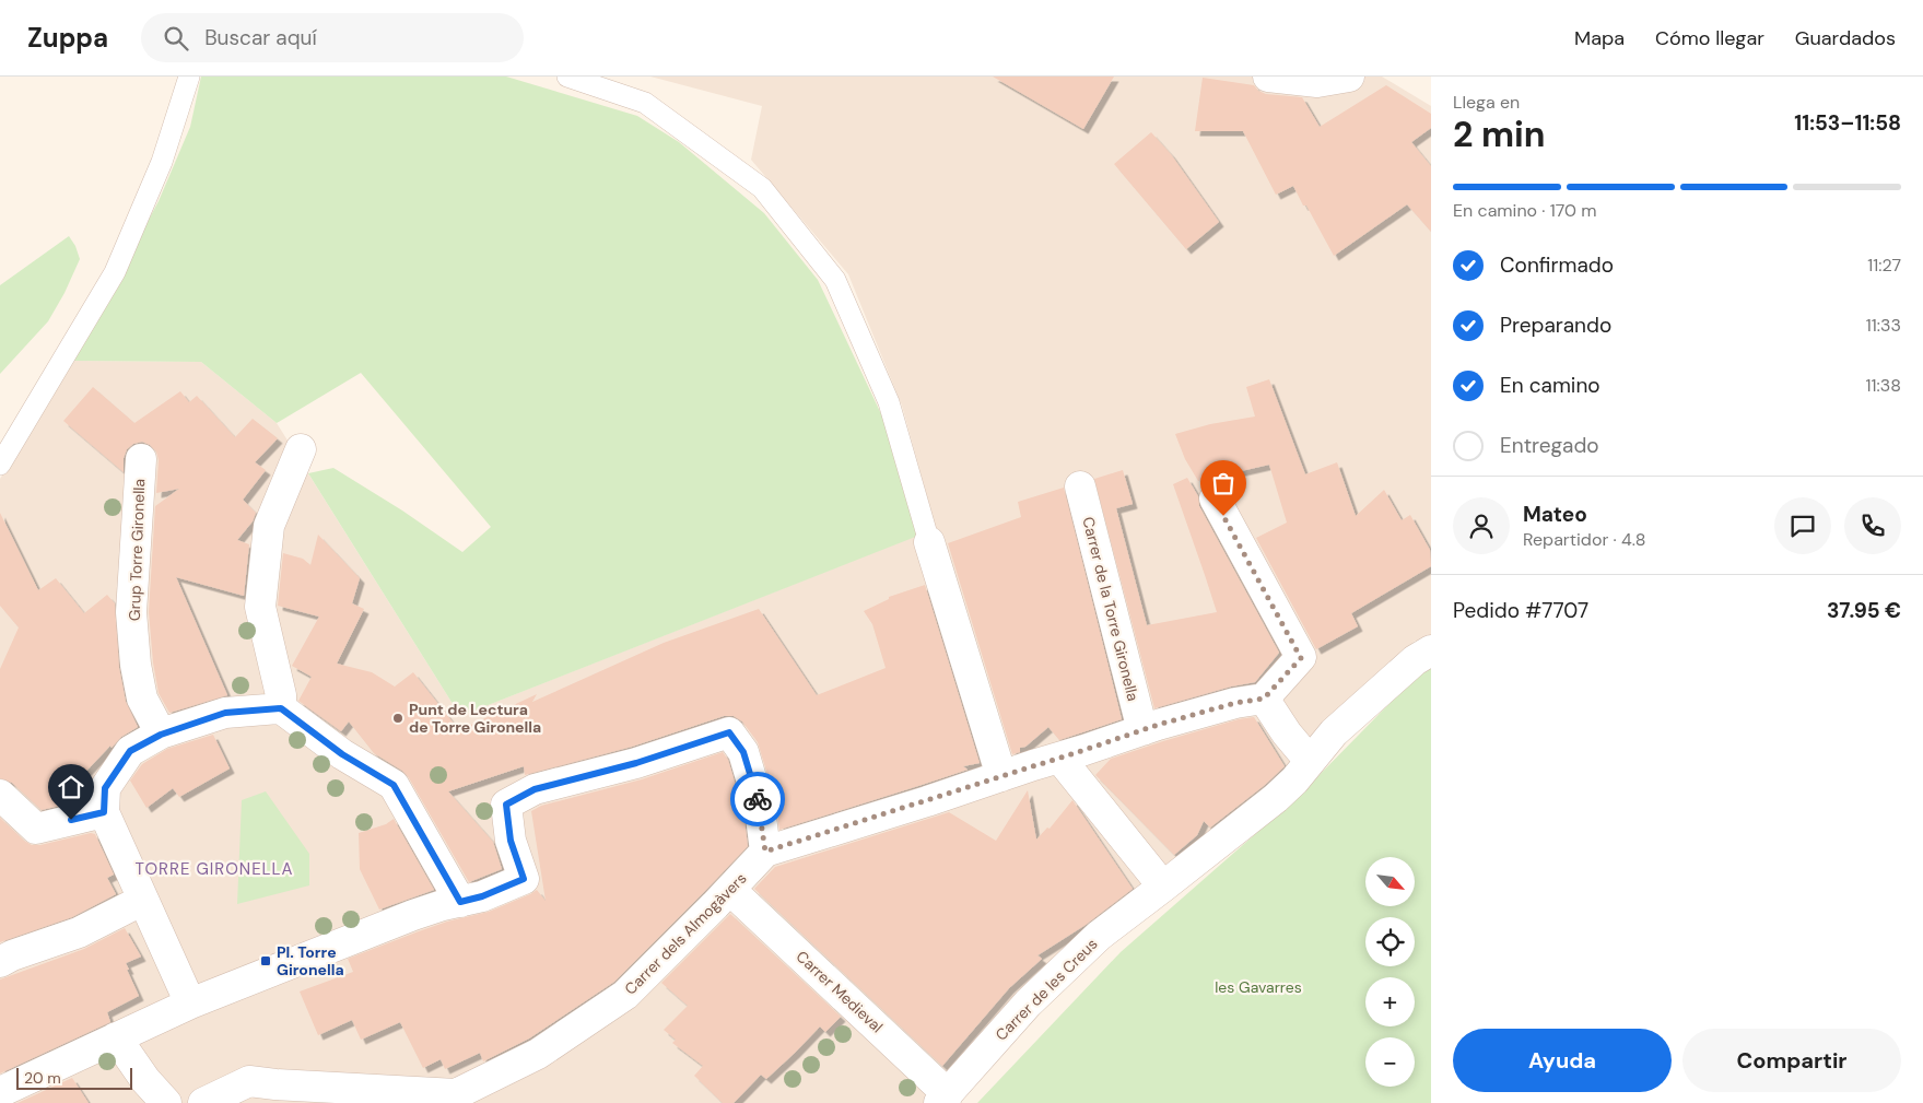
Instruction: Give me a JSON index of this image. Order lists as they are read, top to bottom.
{
  "streets": {
    "street": [
      "Grup Torre Gironella",
      "Carrer de la Torre Gironella",
      "Carrer dels Almogàvers",
      "Carrer de les Creus",
      "Carrer Medieval"
    ]
  },
  "crossings": [
    ["Carrer dels Almogàvers", "Carrer Medieval"],
    ["Carrer de les Creus", "Carrer Medieval"]
  ],
  "districts": ["TORRE GIRONELLA"],
  "parks": ["les Gavarres"],
  "places": {
    "other": ["Punt de Lectura de Torre Gironella"],
    "transit": ["Pl. Torre Gironella"]
  },
  "scale_bar": "20 m",
  "north": "bottom right",
  "page": {
    "header": "Zuppa",
    "search": "Buscar aquí",
    "nav": ["Mapa", "Cómo llegar", "Guardados"],
    "heading": ["2 min", "Llega en", "11:53–11:58"],
    "panel": [
      "Mateo",
      "Repartidor · 4.8",
      "Pedido #7707",
      "37.95 €"
    ],
    "bar": "En camino · 170 m",
    "list": [
      ["Confirmado", "11:27"],
      ["Preparando", "11:33"],
      ["En camino", "11:38"],
      "Entregado"
    ],
    "map_buttons": ["+", "−"],
    "buttons": ["Ayuda", "Compartir"],
    "scale": "20 m"
  }
}
